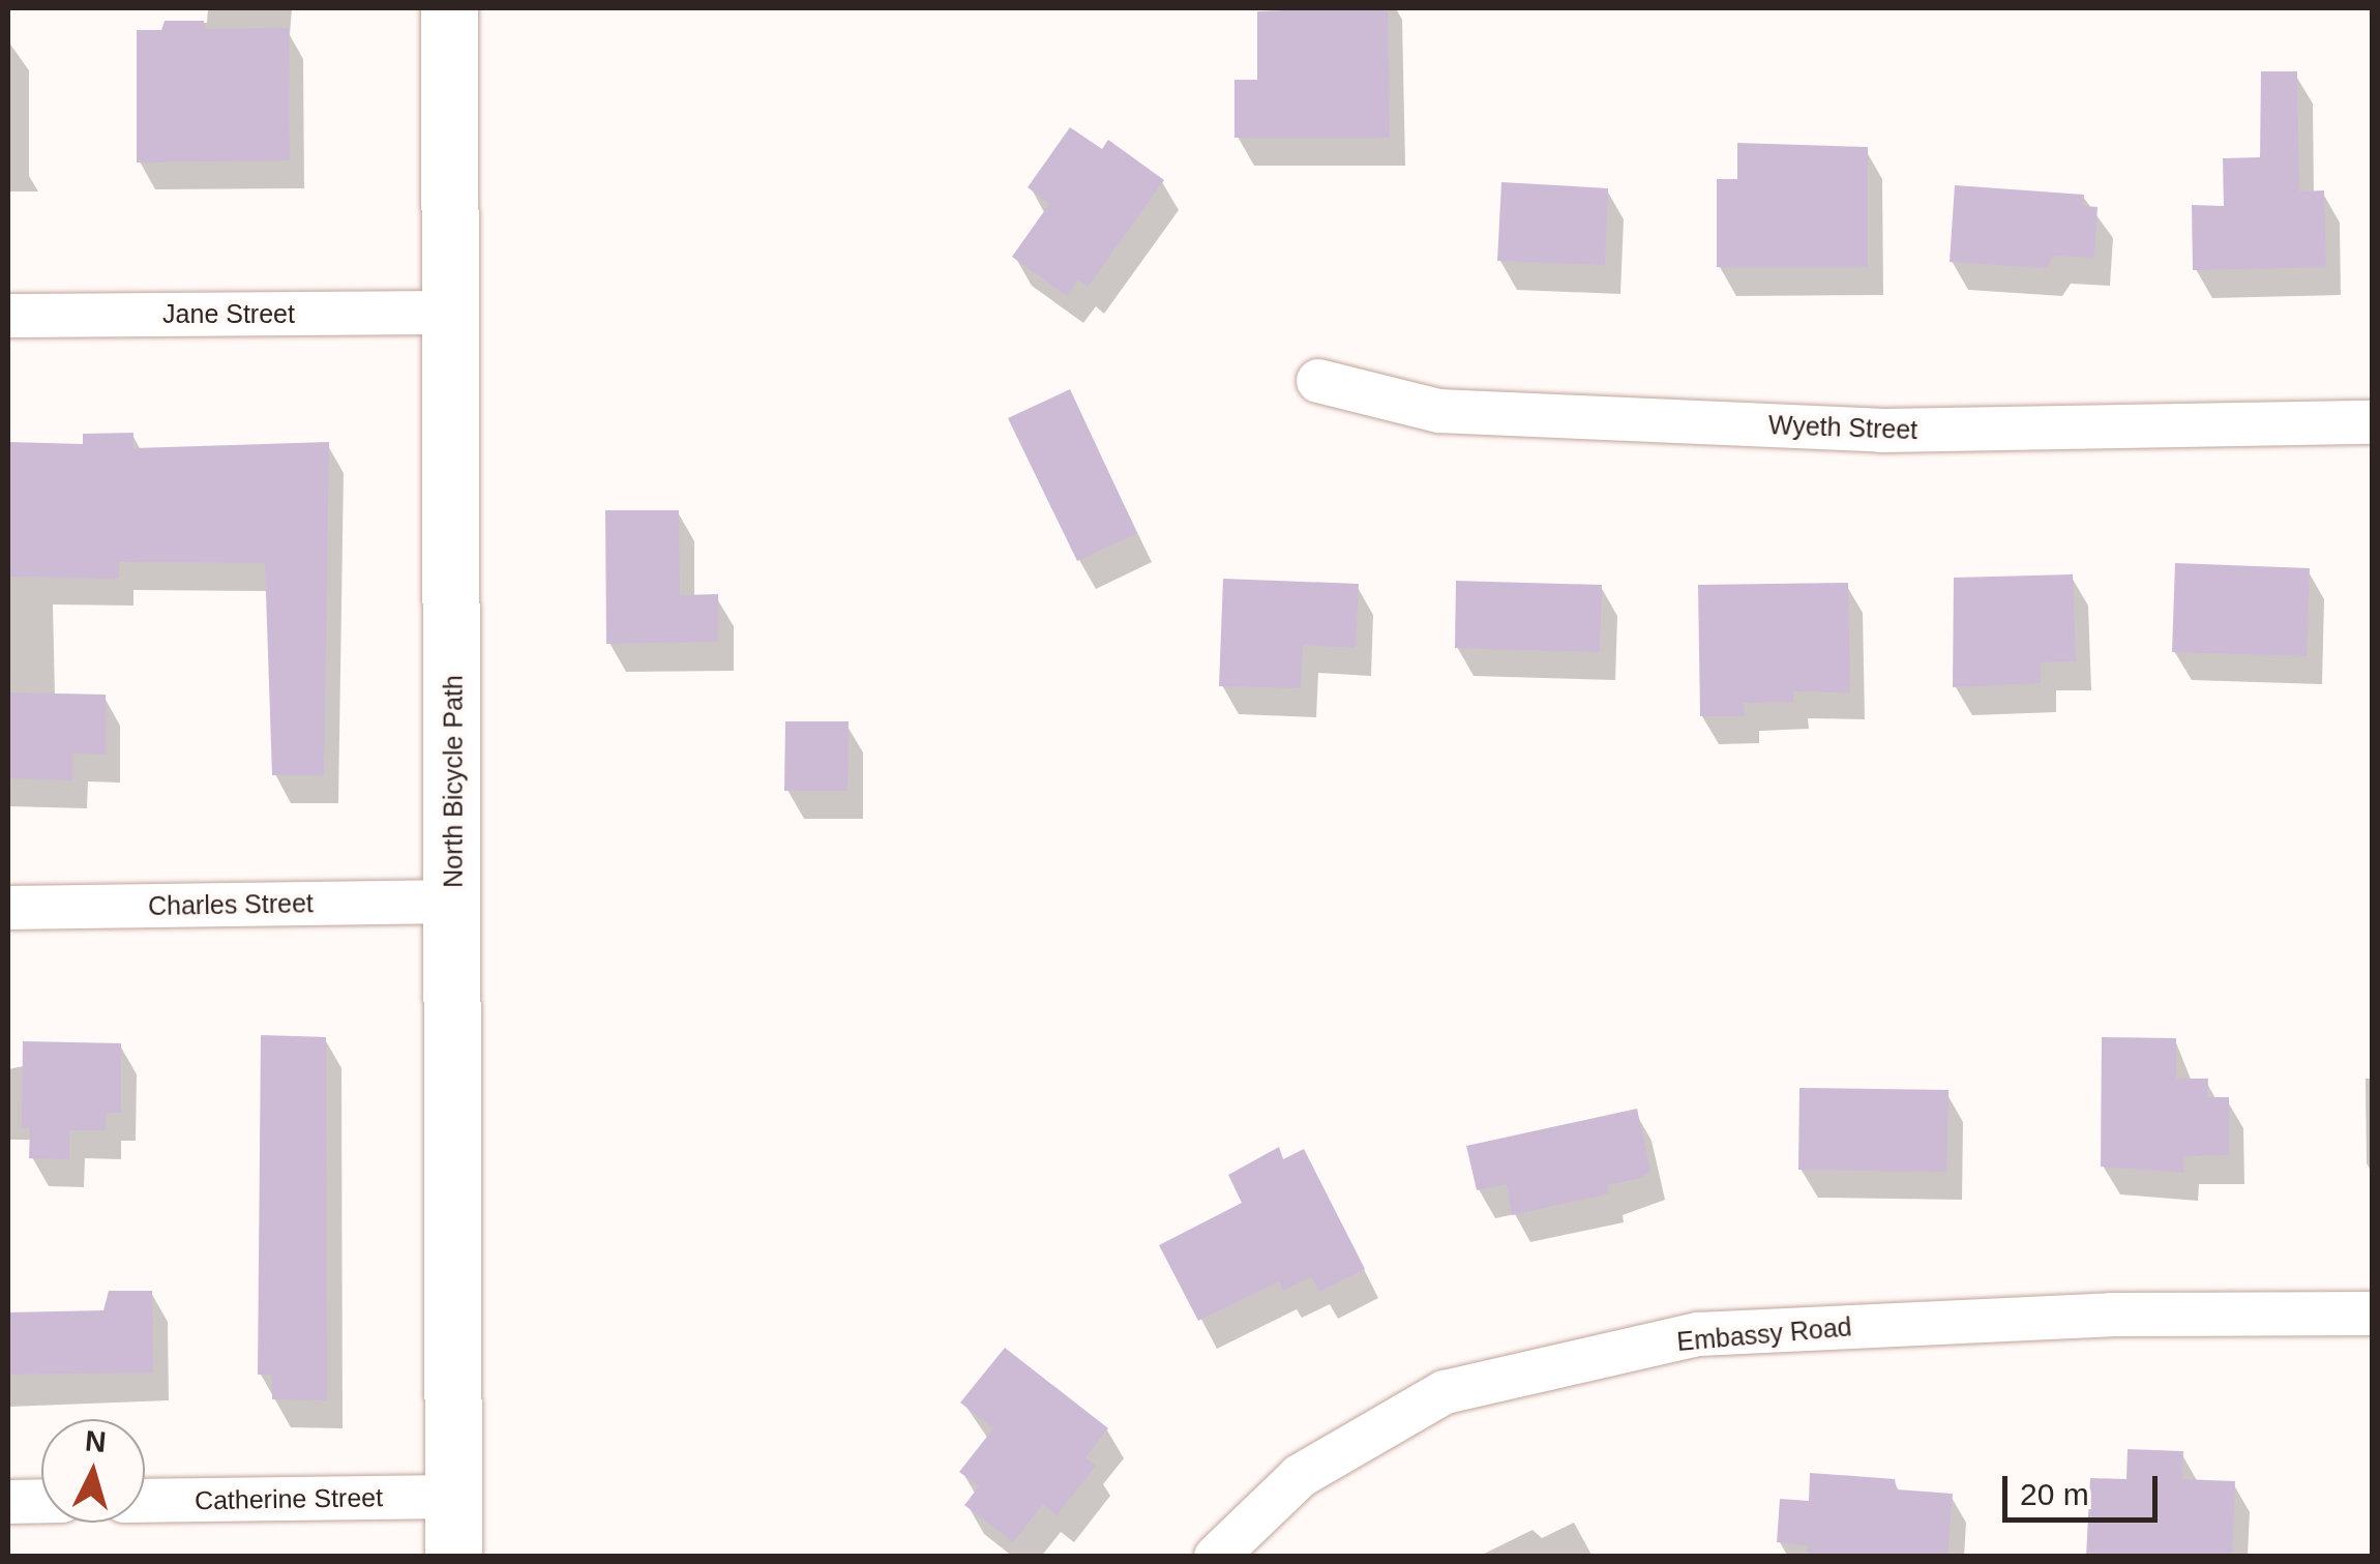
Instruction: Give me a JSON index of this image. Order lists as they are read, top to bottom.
{
  "streets": {
    "street": [
      "Jane Street",
      "Wyeth Street",
      "North Bicycle Path",
      "Charles Street",
      "Embassy Road",
      "Catherine Street"
    ]
  },
  "crossings": [
    ["Jane Street", "North Bicycle Path"],
    ["North Bicycle Path", "Charles Street"],
    ["North Bicycle Path", "Catherine Street"]
  ],
  "scale_bar": "20 m",
  "north": "top"
}
